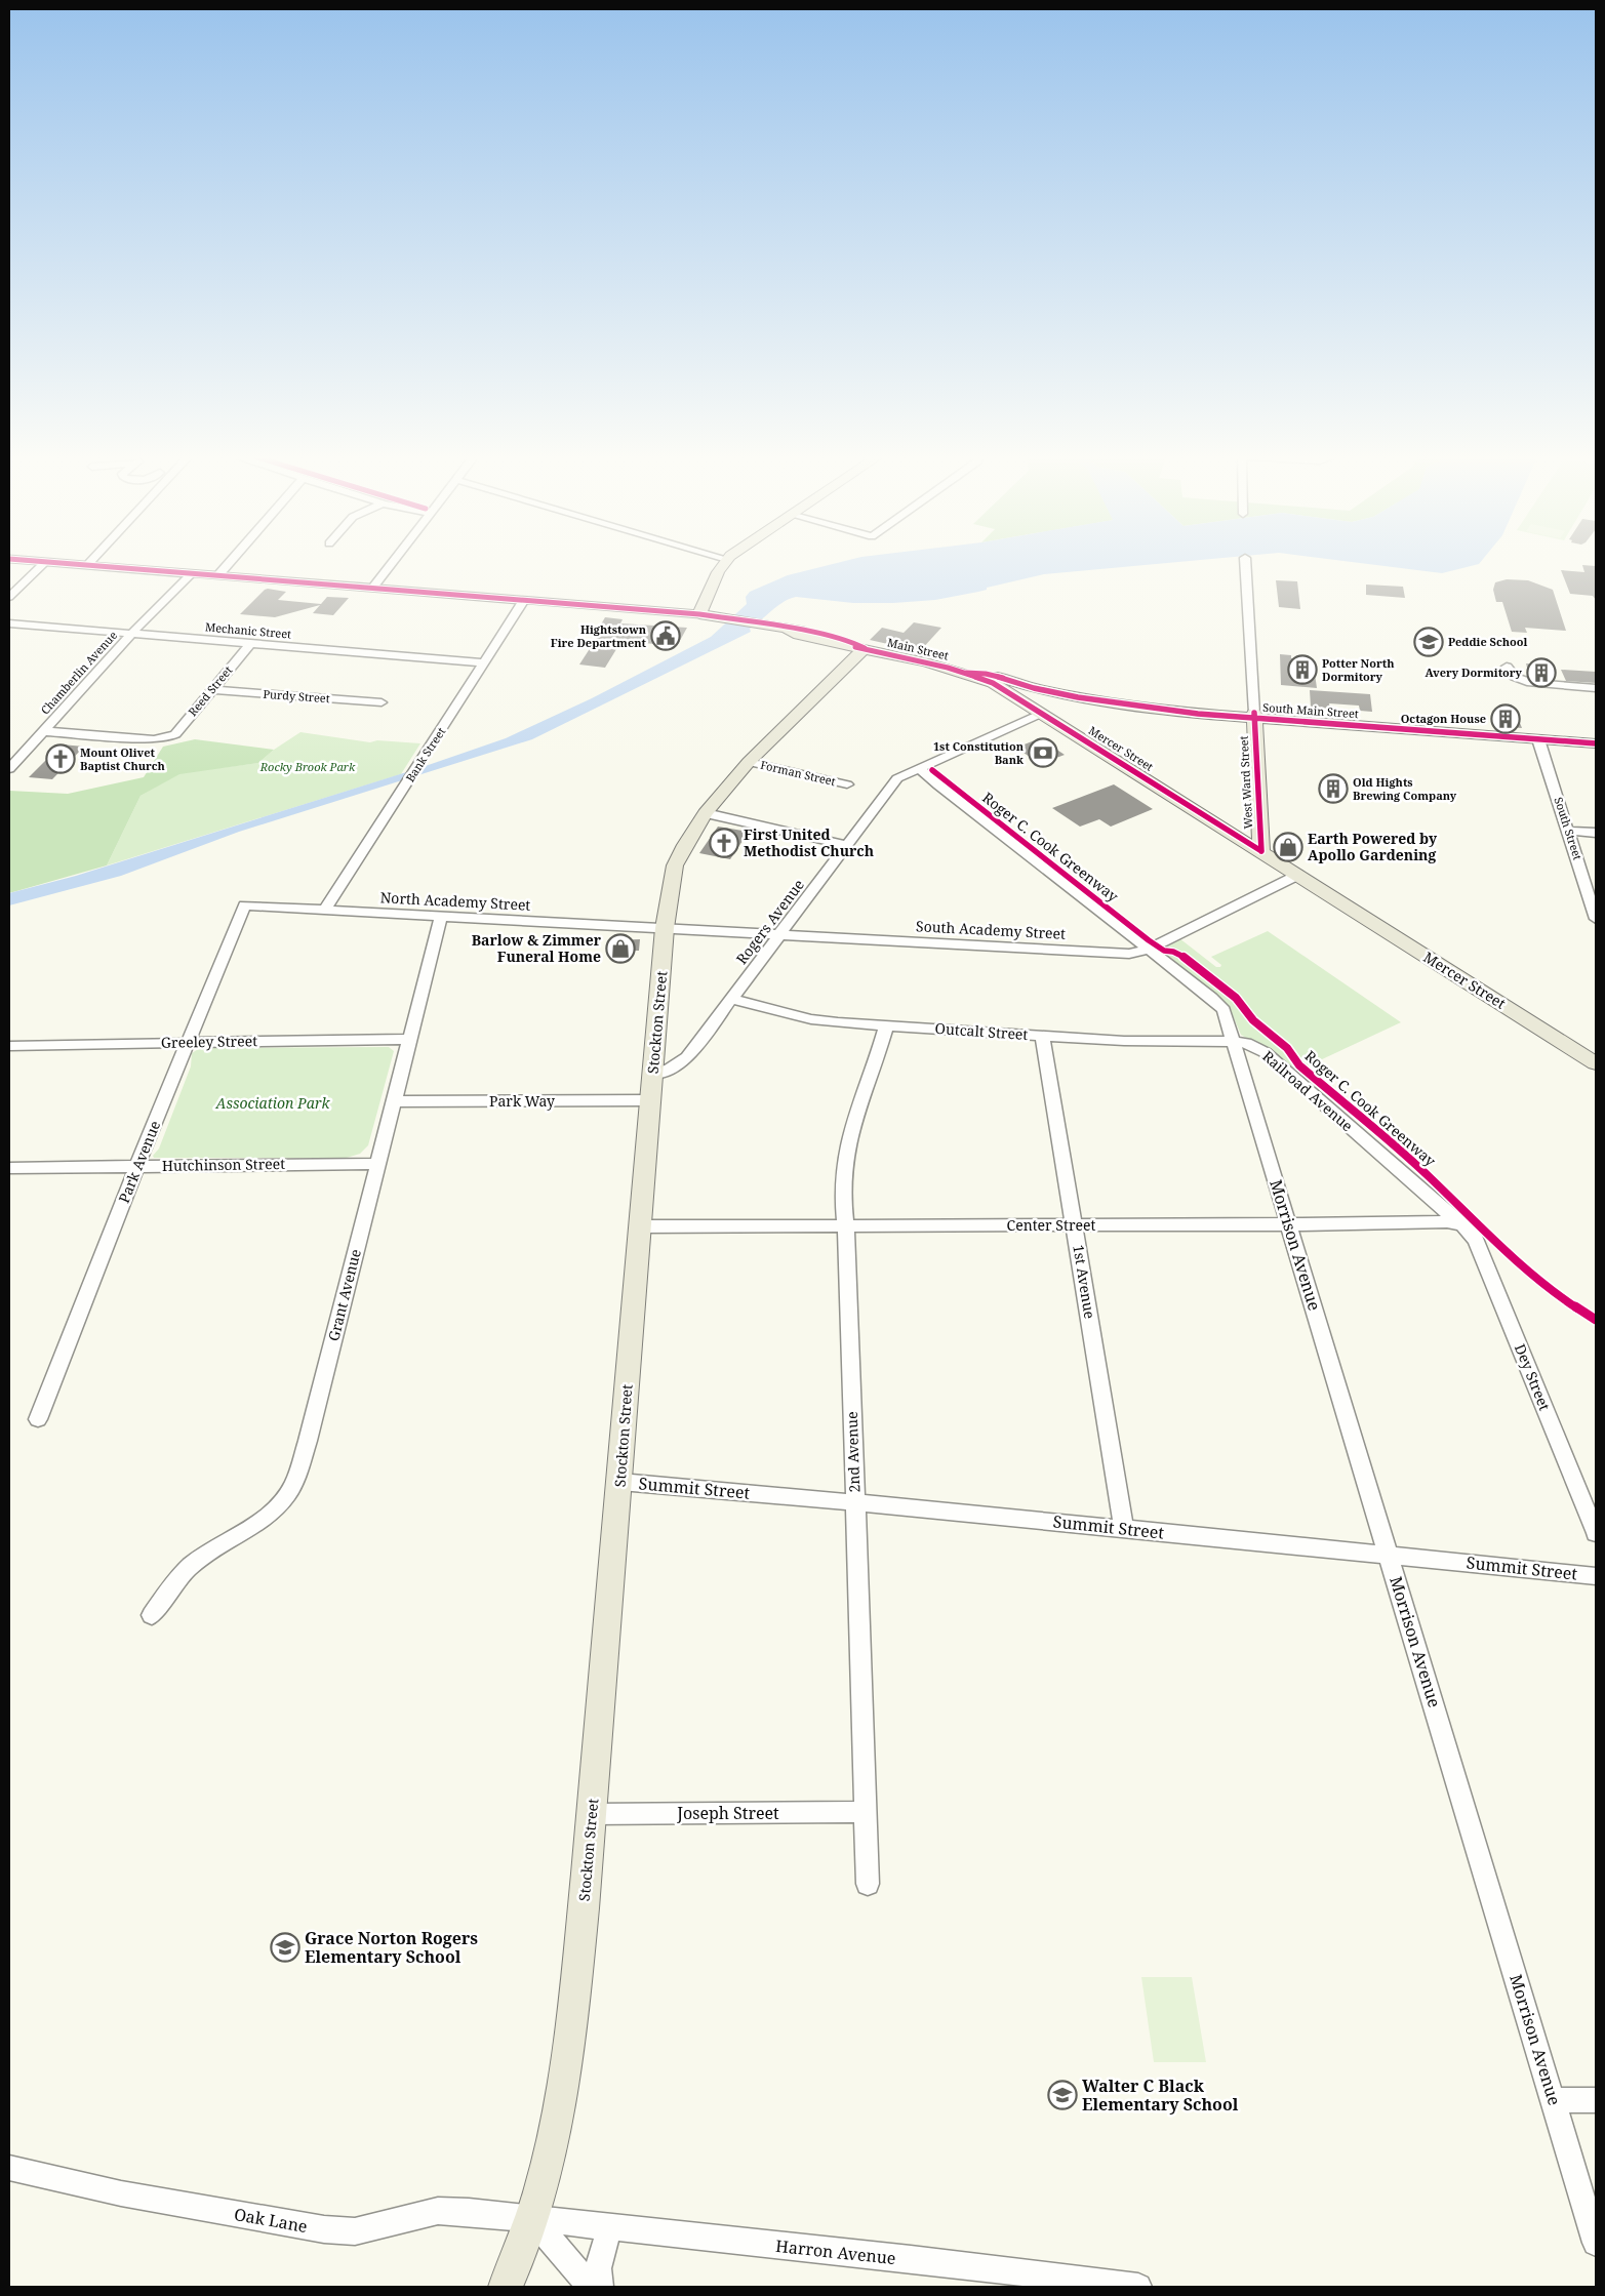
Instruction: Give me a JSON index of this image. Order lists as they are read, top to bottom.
{
  "streets": {
    "main road": [
      "Main Street",
      "South Main Street",
      "Mercer Street",
      "West Ward Street",
      "Stockton Street"
    ],
    "street": [
      "Mechanic Street",
      "Chamberlin Avenue",
      "Reed Street",
      "Purdy Street",
      "Bank Street",
      "Forman Street",
      "South Street",
      "North Academy Street",
      "Rogers Avenue",
      "South Academy Street",
      "Outcalt Street",
      "Greeley Street",
      "Railroad Avenue",
      "Park Way",
      "Park Avenue",
      "Hutchinson Street",
      "Center Street",
      "Morrison Avenue",
      "1st Avenue",
      "Grant Avenue",
      "Dey Street",
      "2nd Avenue",
      "Summit Street",
      "Joseph Street",
      "Oak Lane",
      "Harron Avenue"
    ],
    "cycle path": ["Roger C. Cook Greenway"]
  },
  "crossings": [
    ["Mechanic Street", "Chamberlin Avenue"],
    ["Mechanic Street", "Reed Street"],
    ["Mechanic Street", "Bank Street"],
    ["Main Street", "South Main Street"],
    ["Main Street", "Mercer Street"],
    ["Main Street", "Stockton Street"],
    ["Chamberlin Avenue", "Reed Street"],
    ["Reed Street", "Purdy Street"],
    ["South Main Street", "Mercer Street"],
    ["South Main Street", "West Ward Street"],
    ["South Main Street", "South Street"],
    ["Mercer Street", "West Ward Street"],
    ["Mercer Street", "Rogers Avenue"],
    ["Mercer Street", "South Academy Street"],
    ["Bank Street", "North Academy Street"],
    ["Forman Street", "Stockton Street"],
    ["North Academy Street", "South Academy Street"],
    ["North Academy Street", "Stockton Street"],
    ["North Academy Street", "Park Avenue"],
    ["North Academy Street", "Grant Avenue"],
    ["Rogers Avenue", "South Academy Street"],
    ["Rogers Avenue", "Stockton Street"],
    ["Rogers Avenue", "Outcalt Street"],
    ["South Academy Street", "Stockton Street"],
    ["Stockton Street", "Park Way"],
    ["Stockton Street", "Center Street"],
    ["Stockton Street", "Summit Street"],
    ["Stockton Street", "Joseph Street"],
    ["Stockton Street", "Oak Lane"],
    ["Stockton Street", "Harron Avenue"],
    ["Outcalt Street", "Railroad Avenue"],
    ["Outcalt Street", "Morrison Avenue"],
    ["Outcalt Street", "1st Avenue"],
    ["Outcalt Street", "2nd Avenue"],
    ["Greeley Street", "Park Avenue"],
    ["Greeley Street", "Grant Avenue"],
    ["Railroad Avenue", "Center Street"],
    ["Railroad Avenue", "Morrison Avenue"],
    ["Railroad Avenue", "Dey Street"],
    ["Park Way", "Grant Avenue"],
    ["Park Avenue", "Hutchinson Street"],
    ["Hutchinson Street", "Grant Avenue"],
    ["Center Street", "Morrison Avenue"],
    ["Center Street", "1st Avenue"],
    ["Center Street", "Dey Street"],
    ["Center Street", "2nd Avenue"],
    ["Morrison Avenue", "Summit Street"],
    ["1st Avenue", "Summit Street"],
    ["2nd Avenue", "Summit Street"],
    ["2nd Avenue", "Joseph Street"],
    ["Oak Lane", "Harron Avenue"]
  ],
  "parks": ["Rocky Brook Park", "Association Park"],
  "places": {
    "public building": ["Hightstown Fire Department"],
    "school or university": ["Peddie School", "Grace Norton Rogers Elementary School", "Walter C Black Elementary School"],
    "building": [
      "Potter North Dormitory",
      "Avery Dormitory",
      "Octagon House",
      "Old Hights Brewing Company"
    ],
    "bank": ["1st Constitution Bank"],
    "church": ["Mount Olivet Baptist Church", "First United Methodist Church"],
    "shop": ["Earth Powered by Apollo Gardening", "Barlow & Zimmer Funeral Home"]
  }
}
